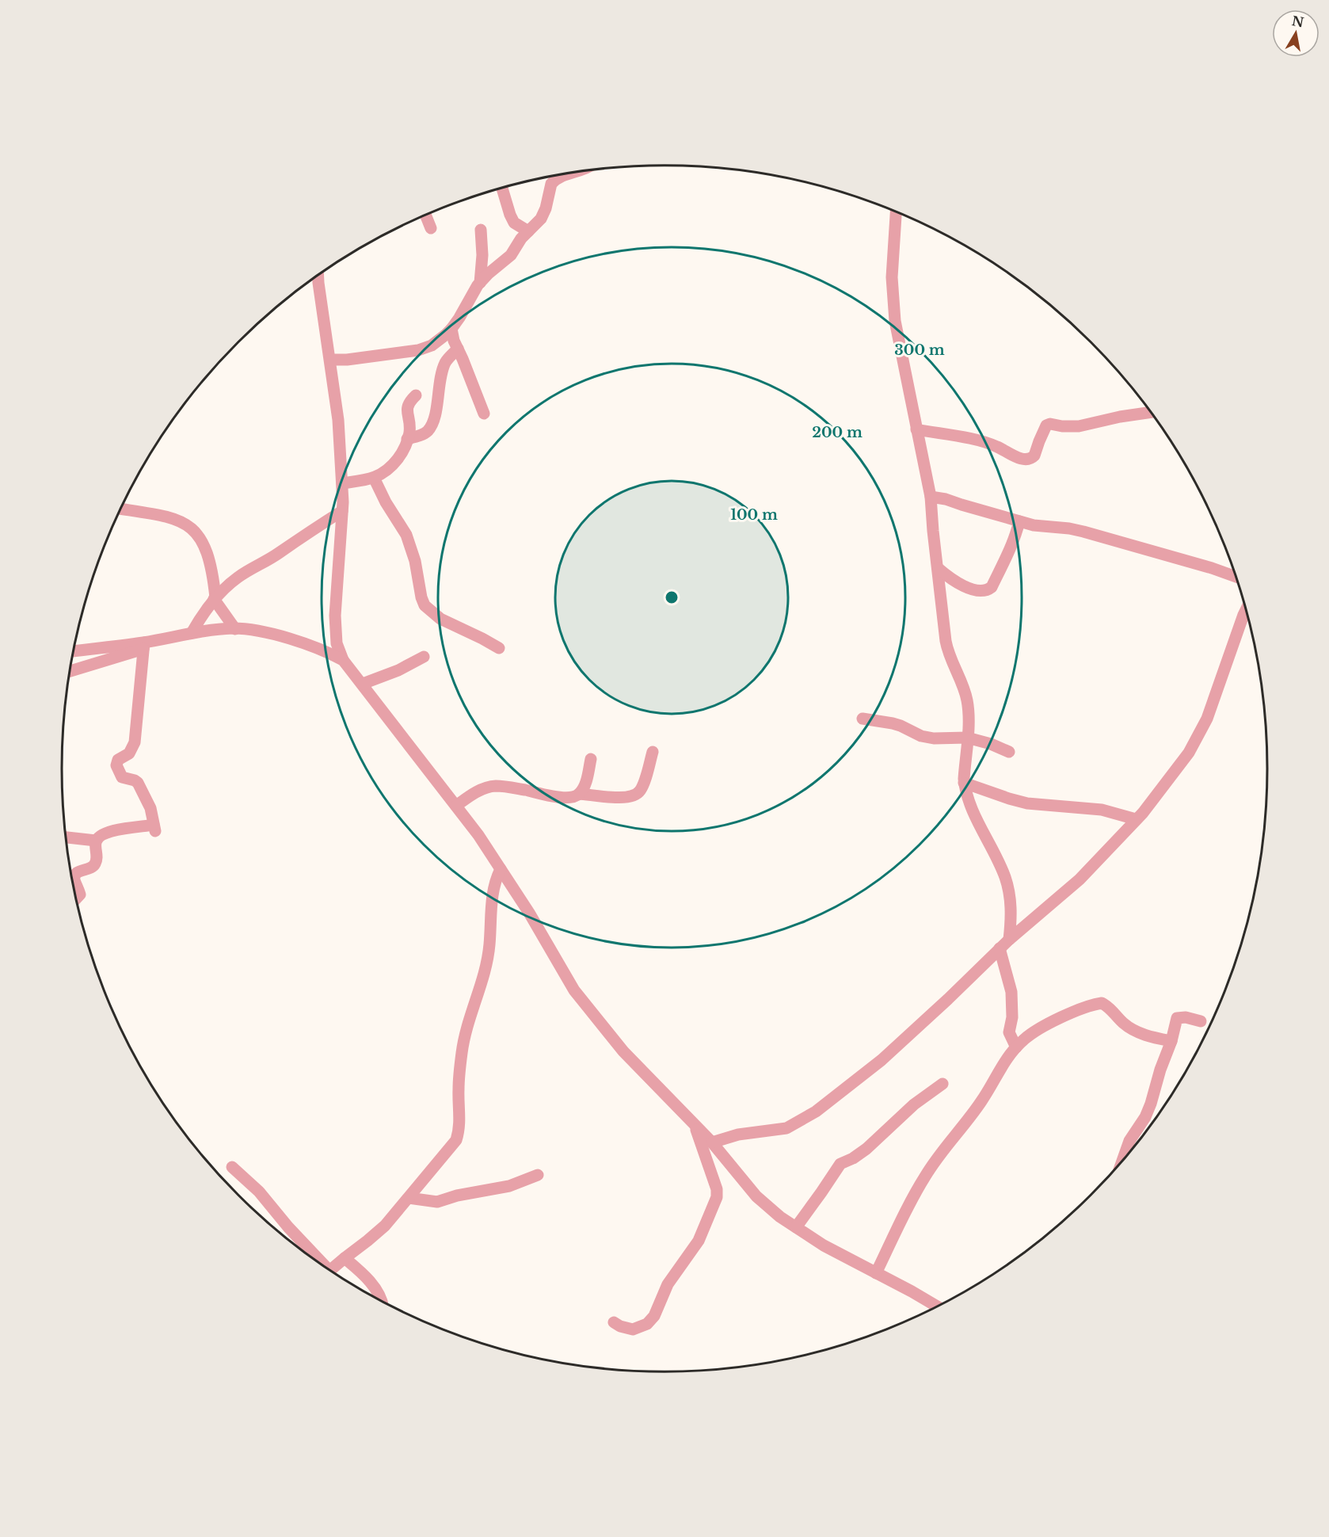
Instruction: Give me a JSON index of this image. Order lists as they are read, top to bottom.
{
  "north": "top",
  "rings": ["300 m", "200 m", "100 m"]
}
